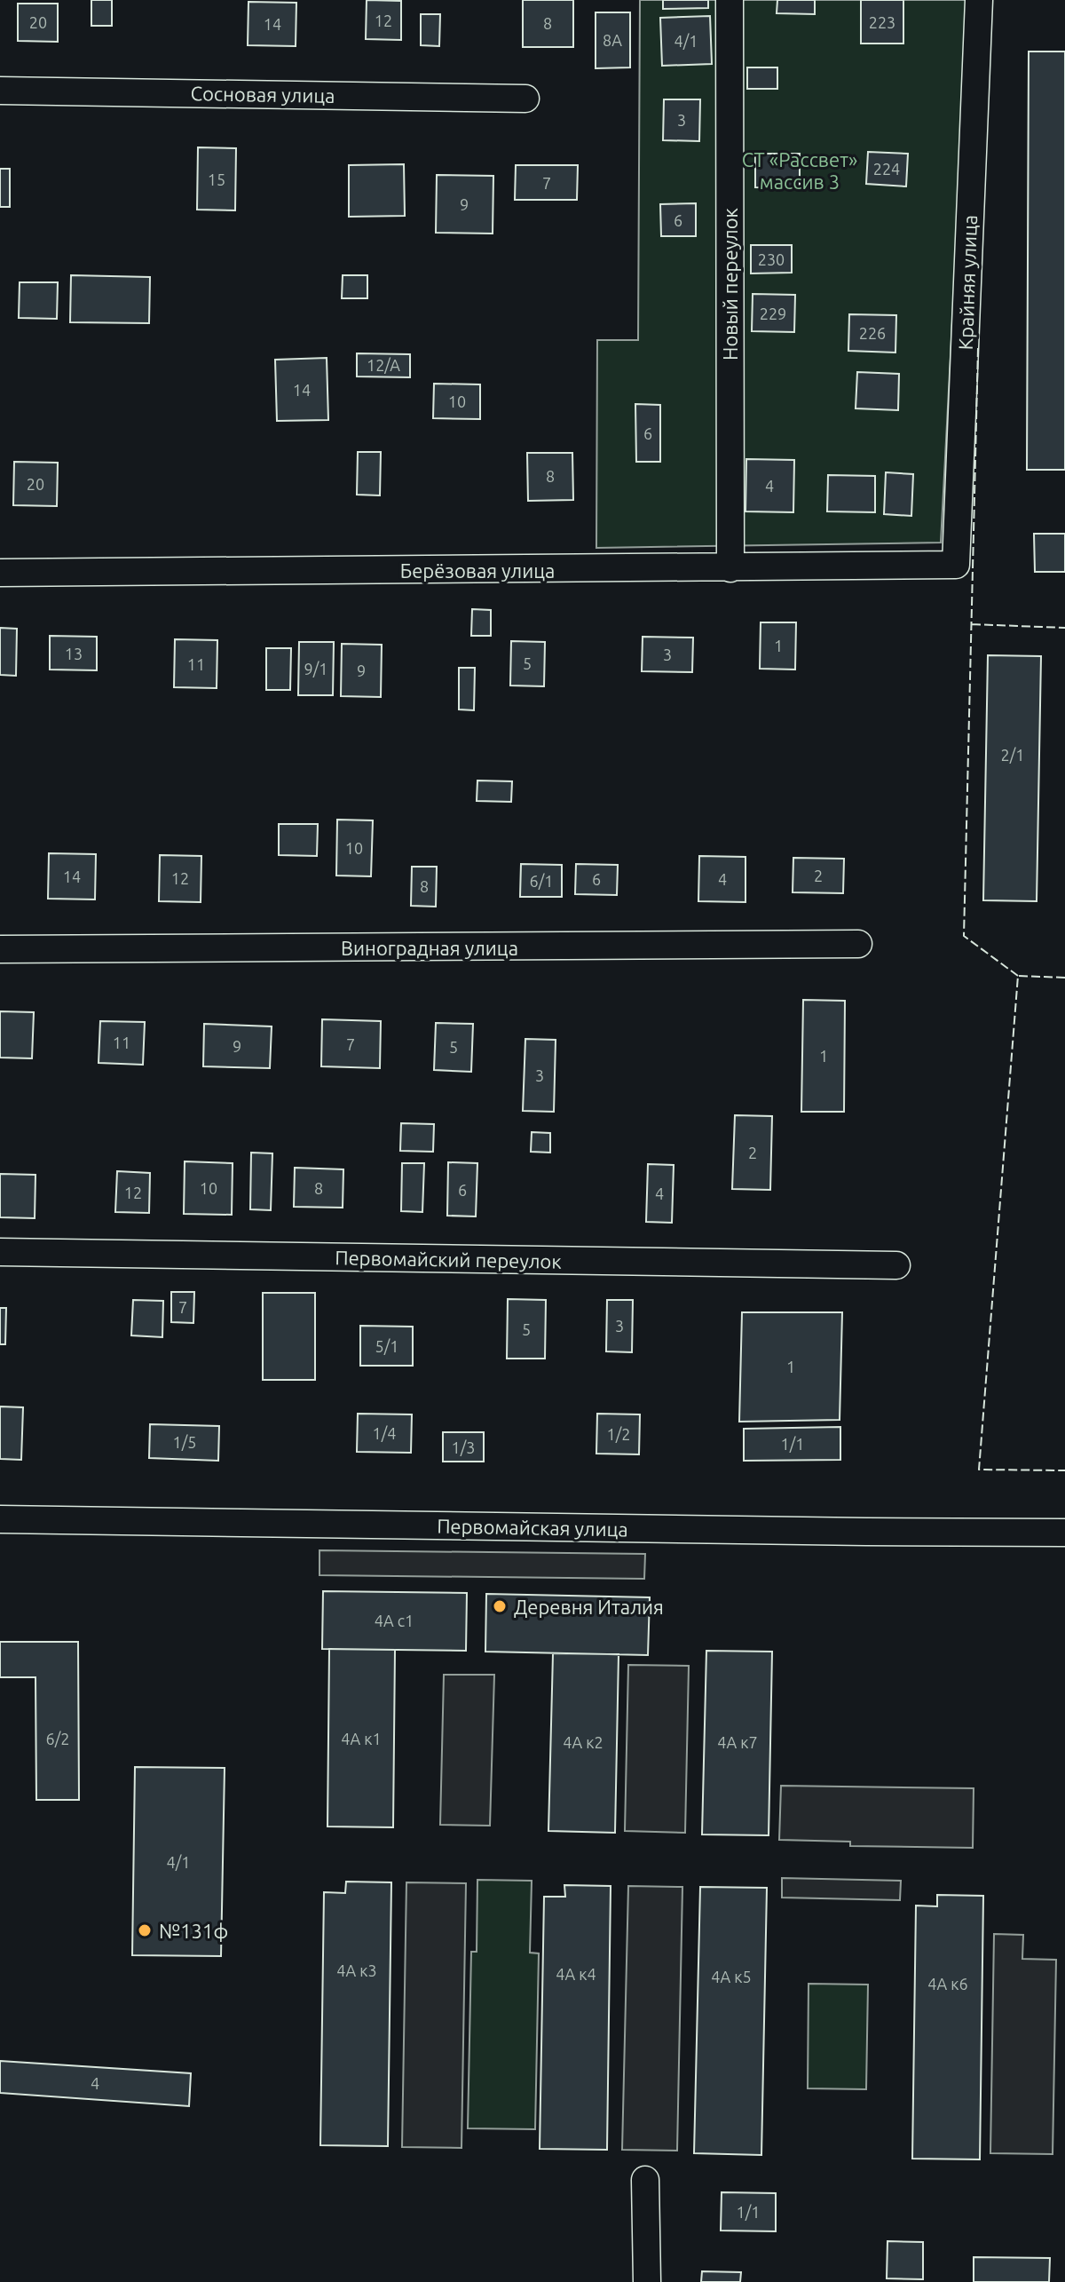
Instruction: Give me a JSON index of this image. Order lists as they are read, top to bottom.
{
  "streets": {
    "street": [
      "Сосновая улица",
      "Крайняя улица",
      "Новый переулок",
      "Берёзовая улица",
      "Виноградная улица",
      "Первомайский переулок",
      "Первомайская улица"
    ]
  },
  "crossings": [
    ["Крайняя улица", "Берёзовая улица"],
    ["Новый переулок", "Берёзовая улица"]
  ],
  "parks": ["СТ «Рассвет» массив 3"],
  "places": ["Деревня Италия", "№131ф"],
  "house_numbers": [
    "12",
    "20",
    "223",
    "8",
    "14",
    "8А",
    "4/1",
    "3",
    "224",
    "15",
    "7",
    "9",
    "6",
    "230",
    "229",
    "226",
    "12/А",
    "14",
    "10",
    "6",
    "8",
    "20",
    "4",
    "1",
    "13",
    "3",
    "5",
    "11",
    "9/1",
    "9",
    "2/1",
    "10",
    "2",
    "14",
    "12",
    "6",
    "4",
    "6/1",
    "8",
    "11",
    "7",
    "9",
    "5",
    "1",
    "3",
    "2",
    "10",
    "8",
    "6",
    "12",
    "4",
    "7",
    "3",
    "5",
    "5/1",
    "1",
    "1/4",
    "1/2",
    "1/5",
    "1/1",
    "1/3",
    "4А с1",
    "6/2",
    "4А к1",
    "4А к2",
    "4А к7",
    "4/1",
    "4А к3",
    "4А к4",
    "4А к5",
    "4А к6",
    "4",
    "1/1"
  ]
}
